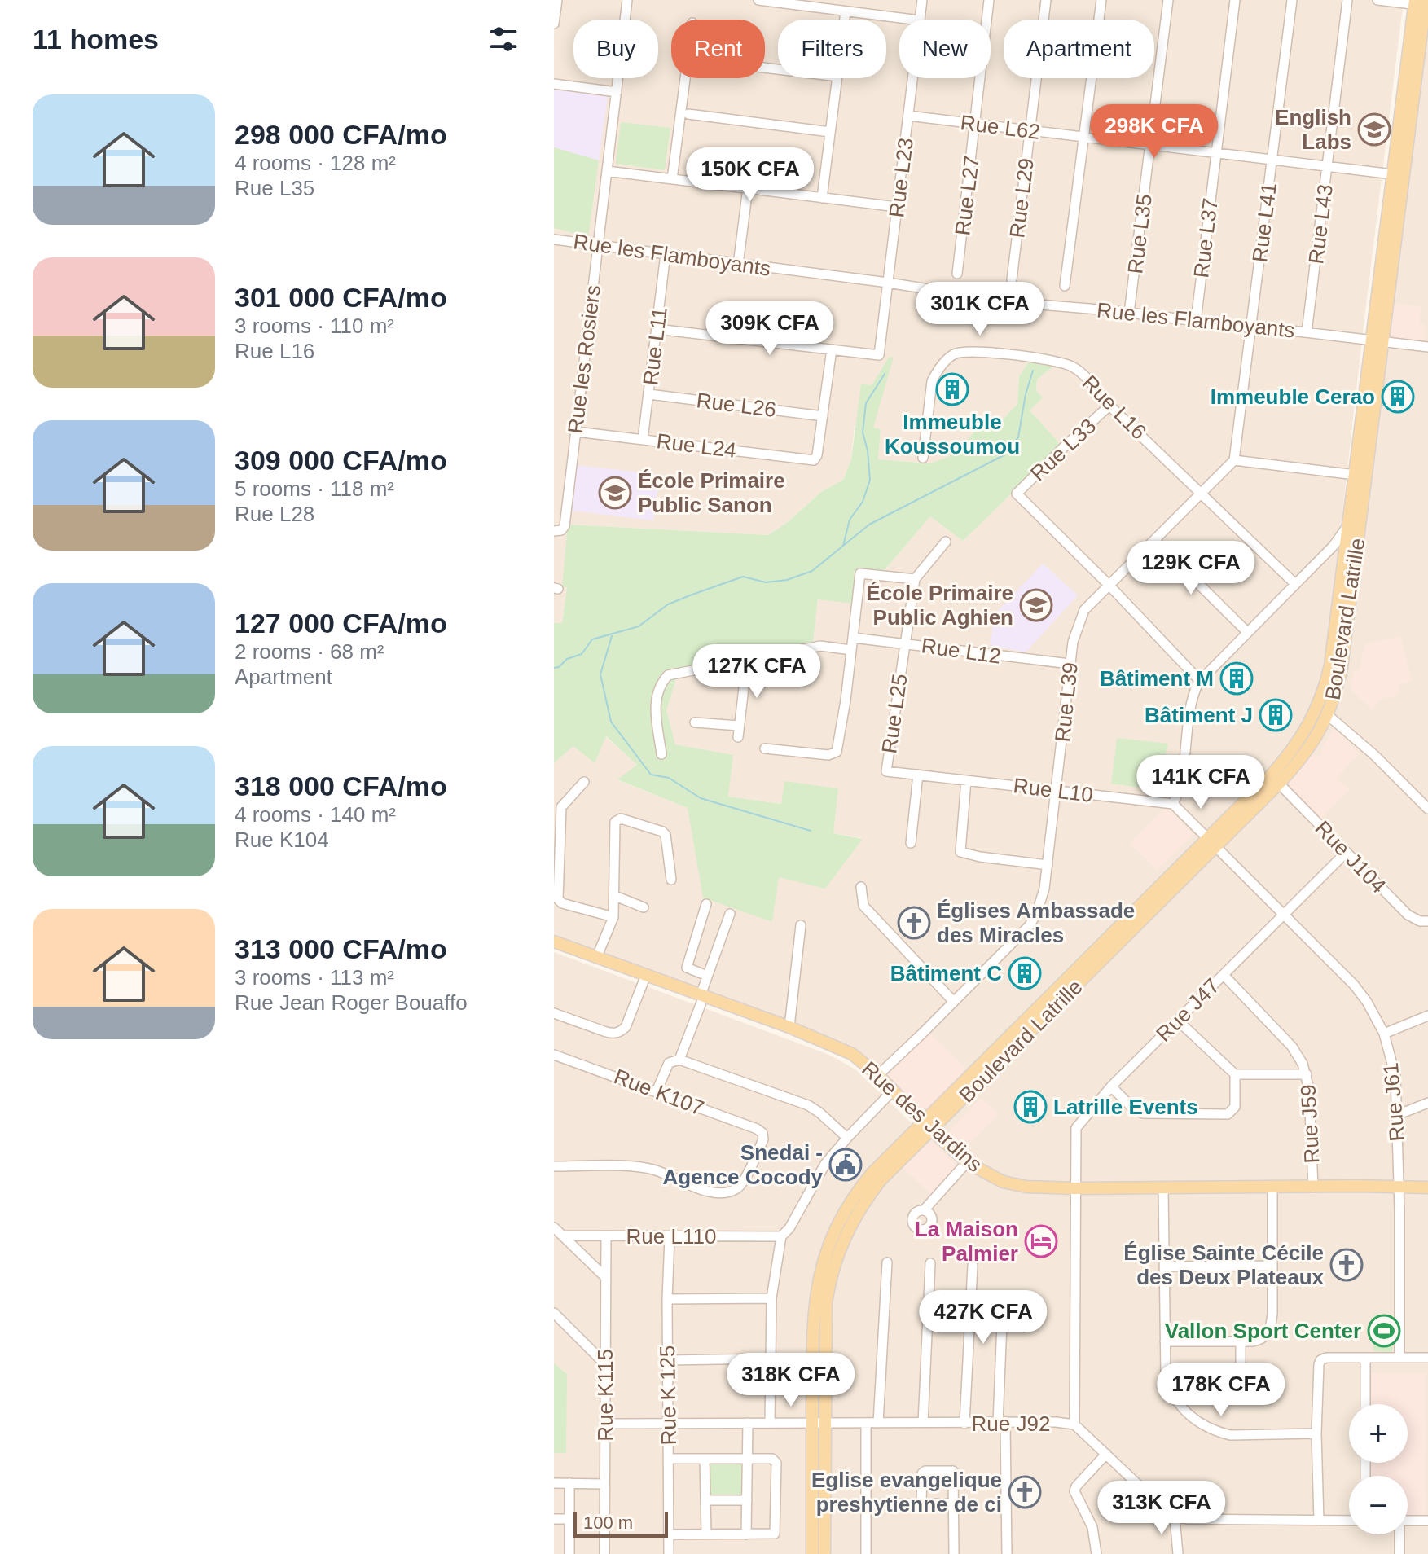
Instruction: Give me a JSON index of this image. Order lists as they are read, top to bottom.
{
  "streets": {
    "main road": ["Boulevard Latrille", "Rue des Jardins"],
    "street": [
      "Rue L62",
      "Rue L23",
      "Rue L27",
      "Rue L29",
      "Rue L41",
      "Rue L43",
      "Rue L35",
      "Rue L37",
      "Rue les Flamboyants",
      "Rue L11",
      "Rue les Rosiers",
      "Rue L26",
      "Rue L16",
      "Rue L24",
      "Rue L33",
      "Rue L12",
      "Rue L39",
      "Rue L25",
      "Rue L10",
      "Rue J104",
      "Rue J47",
      "Rue K107",
      "Rue J61",
      "Rue J59",
      "Rue L110",
      "Rue K115",
      "Rue K 125",
      "Rue J92"
    ]
  },
  "crossings": [
    ["Rue L62", "Rue L23"],
    ["Rue L62", "Rue L27"],
    ["Rue L62", "Rue L29"],
    ["Rue L62", "Rue L41"],
    ["Rue L62", "Rue L43"],
    ["Rue L62", "Rue L35"],
    ["Rue L62", "Rue L37"],
    ["Rue L62", "Boulevard Latrille"],
    ["Rue L23", "Rue les Flamboyants"],
    ["Rue L41", "Rue les Flamboyants"],
    ["Rue L43", "Rue les Flamboyants"],
    ["Rue L35", "Rue les Flamboyants"],
    ["Rue L37", "Rue les Flamboyants"],
    ["Rue les Flamboyants", "Rue L11"],
    ["Rue les Flamboyants", "Rue les Rosiers"],
    ["Rue les Flamboyants", "Boulevard Latrille"],
    ["Rue L11", "Rue L26"],
    ["Rue L11", "Rue L24"],
    ["Rue les Rosiers", "Rue L24"],
    ["Rue L26", "Rue L24"],
    ["Rue L16", "Rue L33"],
    ["Rue L16", "Rue L39"],
    ["Rue L33", "Rue L39"],
    ["Boulevard Latrille", "Rue J104"],
    ["Boulevard Latrille", "Rue J61"],
    ["Boulevard Latrille", "Rue des Jardins"],
    ["Boulevard Latrille", "Rue J92"],
    ["Rue L12", "Rue L39"],
    ["Rue L12", "Rue L25"],
    ["Rue L39", "Rue L10"],
    ["Rue L39", "Rue des Jardins"],
    ["Rue L25", "Rue L10"],
    ["Rue J104", "Rue J47"],
    ["Rue J47", "Rue J61"],
    ["Rue J47", "Rue des Jardins"],
    ["Rue J47", "Rue J59"],
    ["Rue J47", "Rue J92"],
    ["Rue J61", "Rue des Jardins"],
    ["Rue des Jardins", "Rue J59"],
    ["Rue L110", "Rue K115"],
    ["Rue L110", "Rue K 125"],
    ["Rue K115", "Rue J92"],
    ["Rue K 125", "Rue J92"]
  ],
  "places": {
    "school or university": ["English Labs", "École Primaire Public Sanon", "École Primaire Public Aghien"],
    "building": [
      "Immeuble Koussoumou",
      "Immeuble Cerao",
      "Bâtiment M",
      "Bâtiment J",
      "Bâtiment C",
      "Latrille Events"
    ],
    "church": ["Églises Ambassade des Miracles", "Église Sainte Cécile des Deux Plateaux", "Eglise evangelique preshytienne de ci"],
    "public building": ["Snedai - Agence Cocody"],
    "hotel": ["La Maison Palmier"],
    "sports": ["Vallon Sport Center"]
  },
  "scale_bar": "100 m",
  "page": {
    "heading": "11 homes",
    "chip": [
      "Buy",
      "Rent",
      "Filters",
      "New",
      "Apartment"
    ],
    "list": [
      {
        "name": "298 000 CFA/mo",
        "note": "4 rooms · 128 m² · Rue L35"
      },
      {
        "name": "301 000 CFA/mo",
        "note": "3 rooms · 110 m² · Rue L16"
      },
      {
        "name": "309 000 CFA/mo",
        "note": "5 rooms · 118 m² · Rue L28"
      },
      {
        "name": "127 000 CFA/mo",
        "note": "2 rooms · 68 m² · Apartment"
      },
      {
        "name": "318 000 CFA/mo",
        "note": "4 rooms · 140 m² · Rue K104"
      },
      {
        "name": "313 000 CFA/mo",
        "note": "3 rooms · 113 m² · Rue Jean Roger Bouaffo"
      }
    ],
    "price": [
      "298K CFA",
      "150K CFA",
      "301K CFA",
      "309K CFA",
      "129K CFA",
      "127K CFA",
      "141K CFA",
      "427K CFA",
      "318K CFA",
      "178K CFA",
      "313K CFA"
    ],
    "map_buttons": ["+", "−"],
    "scale": "100 m"
  }
}
